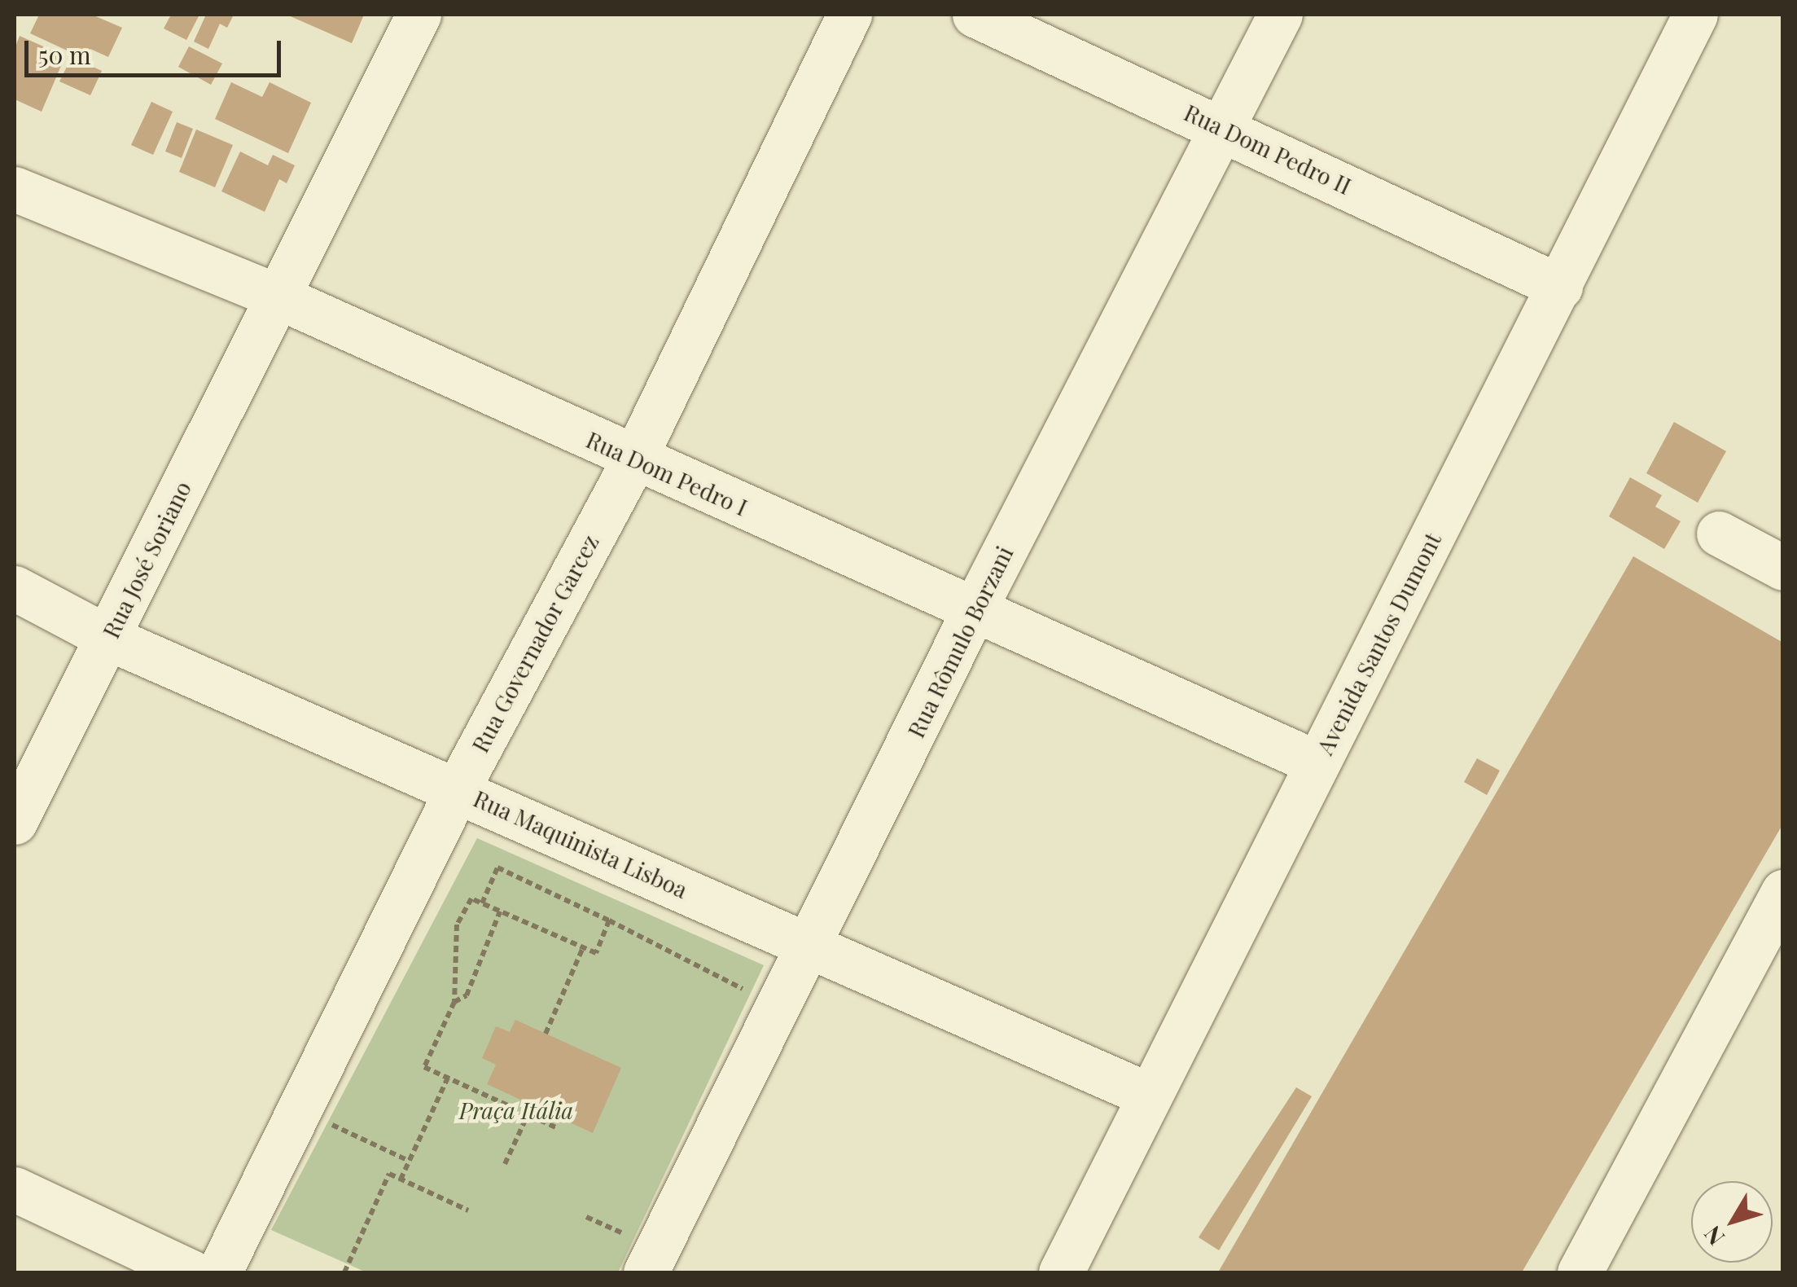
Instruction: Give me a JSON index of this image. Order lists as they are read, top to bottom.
{
  "streets": {
    "street": [
      "Rua Dom Pedro II",
      "Rua Dom Pedro I",
      "Rua José Soriano",
      "Rua Rômulo Borzani",
      "Rua Governador Garcez",
      "Avenida Santos Dumont",
      "Rua Maquinista Lisboa"
    ]
  },
  "crossings": [
    ["Rua Dom Pedro II", "Rua Rômulo Borzani"],
    ["Rua Dom Pedro II", "Avenida Santos Dumont"],
    ["Rua Dom Pedro I", "Rua José Soriano"],
    ["Rua Dom Pedro I", "Rua Rômulo Borzani"],
    ["Rua Dom Pedro I", "Rua Governador Garcez"],
    ["Rua Dom Pedro I", "Avenida Santos Dumont"],
    ["Rua José Soriano", "Rua Maquinista Lisboa"],
    ["Rua Rômulo Borzani", "Rua Maquinista Lisboa"],
    ["Rua Governador Garcez", "Rua Maquinista Lisboa"],
    ["Avenida Santos Dumont", "Rua Maquinista Lisboa"]
  ],
  "parks": ["Praça Itália"],
  "scale_bar": "50 m",
  "north": "bottom left"
}
